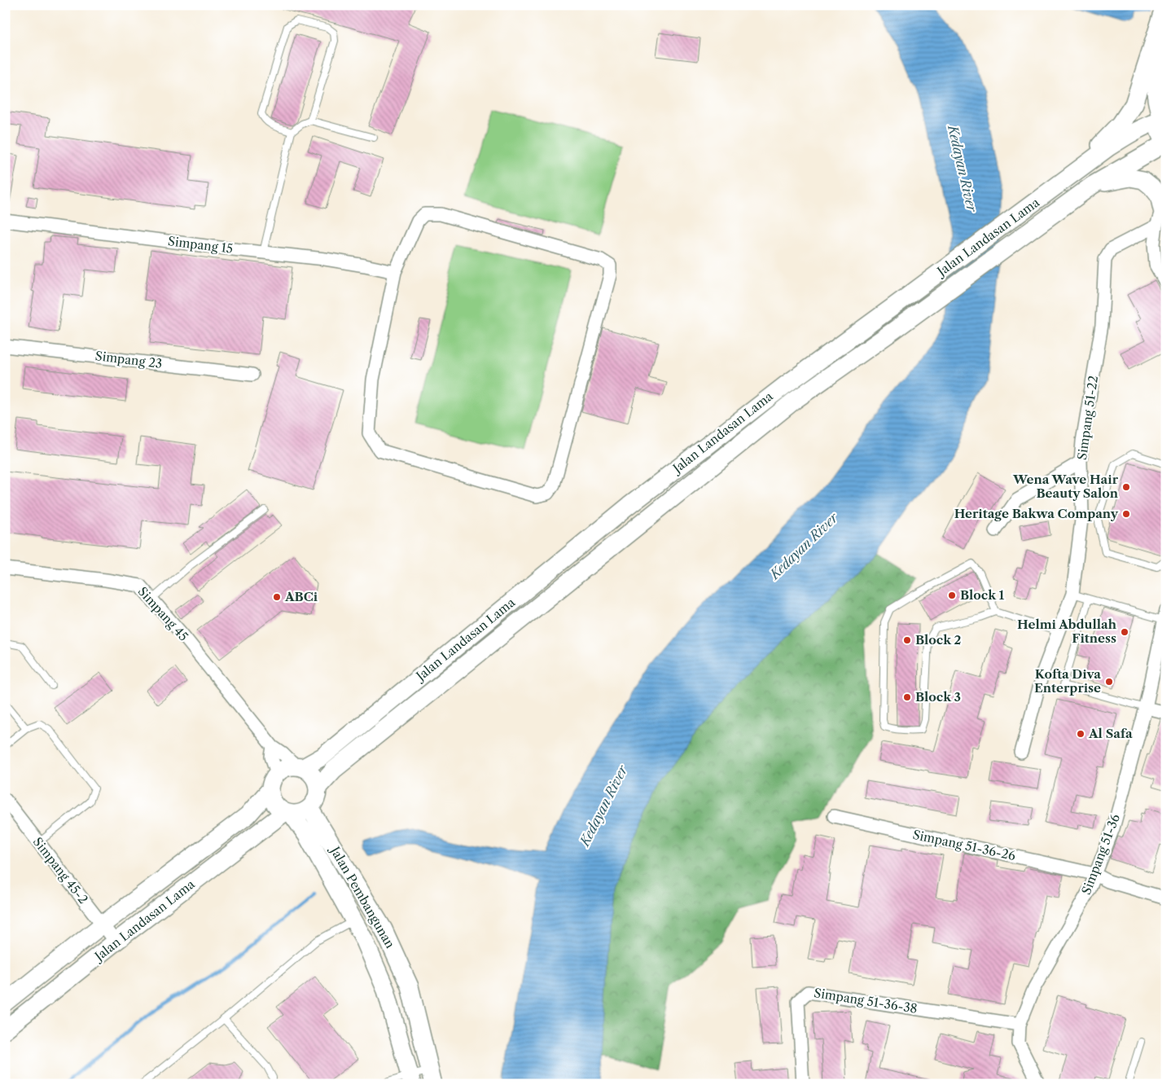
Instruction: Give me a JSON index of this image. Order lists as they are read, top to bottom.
{
  "streets": {
    "main road": ["Jalan Landasan Lama", "Jalan Pembangunan"],
    "street": [
      "Simpang 15",
      "Simpang 23",
      "Simpang 51-22",
      "Simpang 45",
      "Simpang 51-36-26",
      "Simpang 51-36",
      "Simpang 45-2",
      "Simpang 51-36-38"
    ]
  },
  "crossings": [
    ["Jalan Landasan Lama", "Simpang 45"],
    ["Jalan Landasan Lama", "Simpang 45-2"],
    ["Jalan Landasan Lama", "Jalan Pembangunan"],
    ["Simpang 45", "Jalan Pembangunan"],
    ["Simpang 51-36-26", "Simpang 51-36"],
    ["Simpang 51-36", "Simpang 51-36-38"]
  ],
  "water": ["Kedayan River"],
  "places": [
    "Wena Wave Hair Beauty Salon",
    "Heritage Bakwa Company",
    "Block 1",
    "ABCi",
    "Helmi Abdullah Fitness",
    "Block 2",
    "Kofta Diva Enterprise",
    "Block 3",
    "Al Safa"
  ]
}
